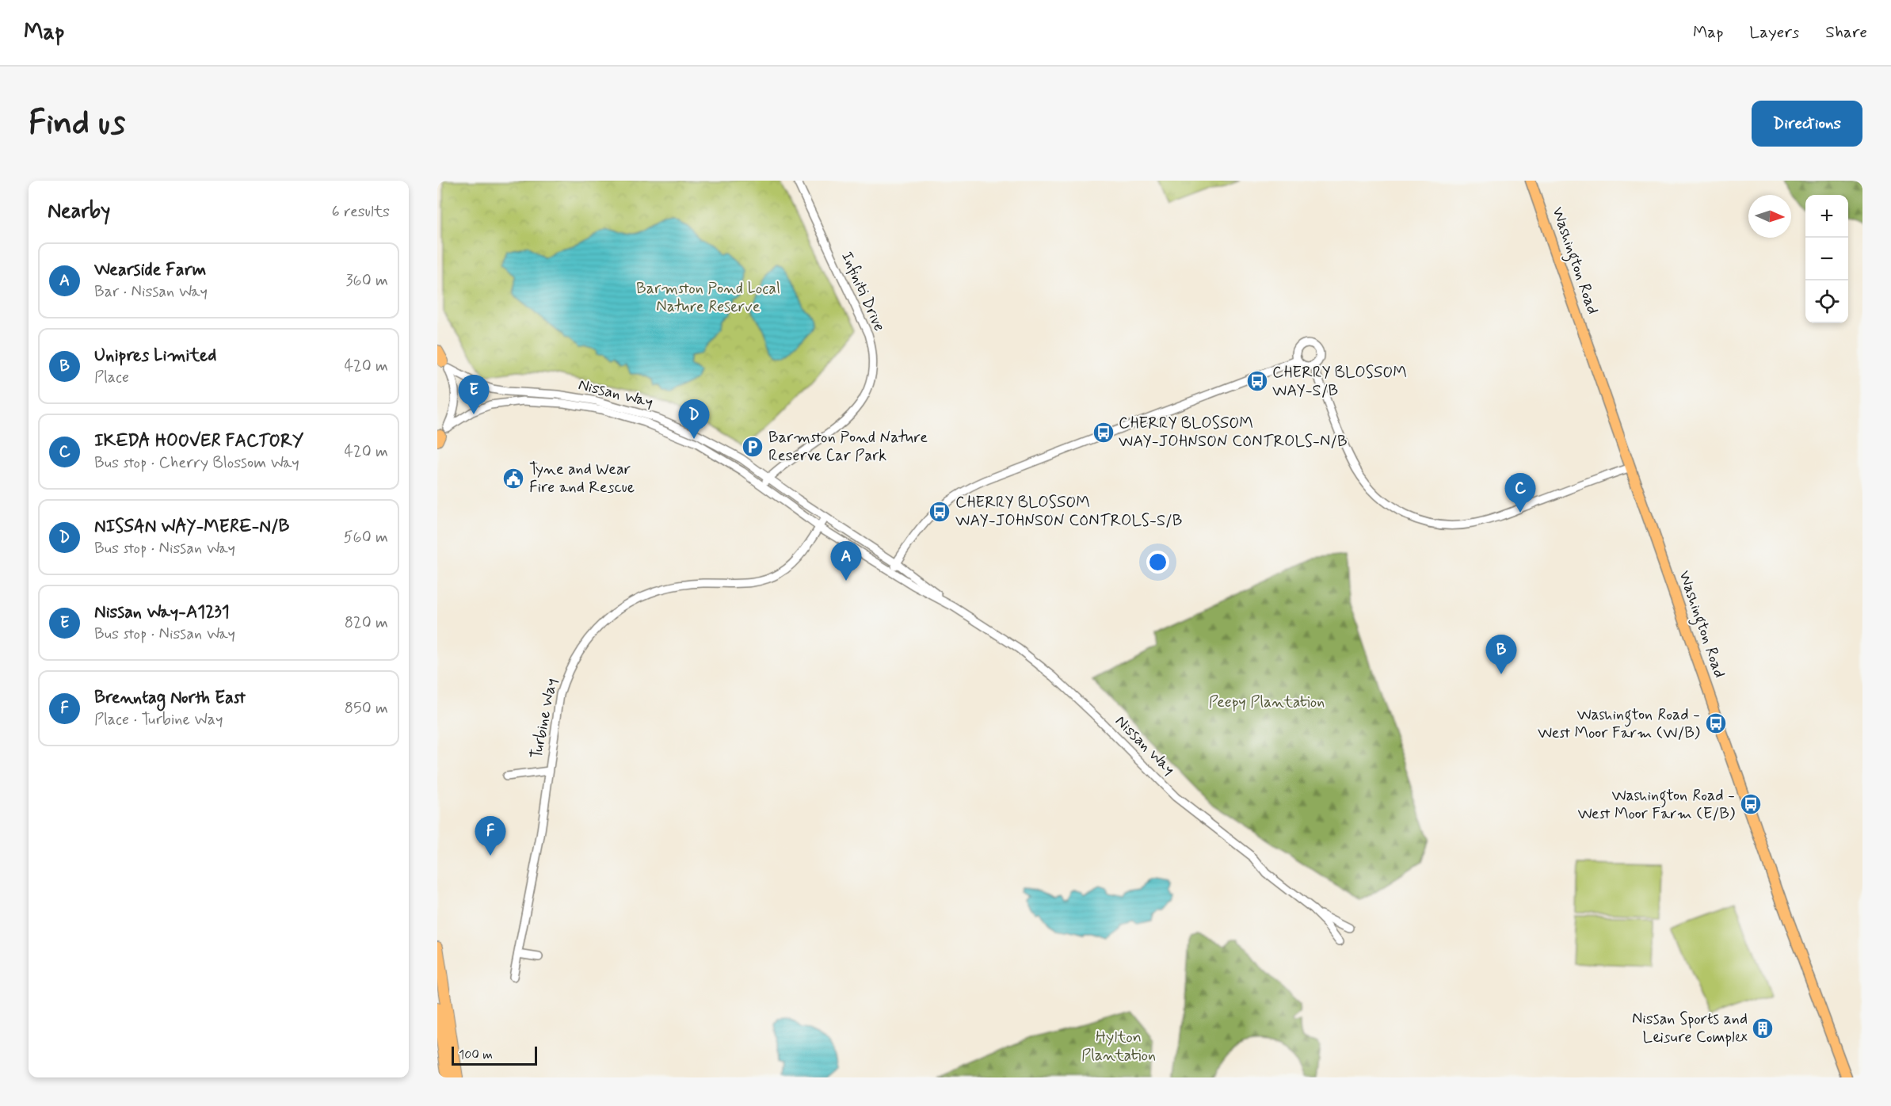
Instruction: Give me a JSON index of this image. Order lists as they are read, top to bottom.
{
  "streets": {
    "main road": ["Washington Road"],
    "street": ["Infiniti Drive", "Nissan Way", "Turbine Way"]
  },
  "crossings": [
    ["Infiniti Drive", "Nissan Way"],
    ["Nissan Way", "Turbine Way"]
  ],
  "parks": ["Barmston Pond Local Nature Reserve", "Peepy Plantation", "Hylton Plantation"],
  "places": {
    "bus stop": [
      "CHERRY BLOSSOM WAY-S/B",
      "CHERRY BLOSSOM WAY-JOHNSON CONTROLS-N/B",
      "CHERRY BLOSSOM WAY-JOHNSON CONTROLS-S/B",
      "Washington Road - West Moor Farm (W/B)",
      "Washington Road - West Moor Farm (E/B)"
    ],
    "parking": ["Barmston Pond Nature Reserve Car Park"],
    "public building": ["Tyne and Wear Fire and Rescue"],
    "building": ["Nissan Sports and Leisure Complex"]
  },
  "scale_bar": "100 m",
  "north": "right",
  "page": {
    "header": "Map",
    "nav": ["Map", "Layers", "Share"],
    "buttons": "Directions",
    "title": "Find us",
    "heading": ["Nearby", "6 results"],
    "map_buttons": ["+", "−"],
    "list": [
      {
        "mark": "A",
        "name": "Wearside Farm",
        "note": "Bar · Nissan Way",
        "value": "360 m"
      },
      {
        "mark": "B",
        "name": "Unipres Limited",
        "note": "Place",
        "value": "420 m"
      },
      {
        "mark": "C",
        "name": "IKEDA HOOVER FACTORY",
        "note": "Bus stop · Cherry Blossom Way",
        "value": "420 m"
      },
      {
        "mark": "D",
        "name": "NISSAN WAY-MERE-N/B",
        "note": "Bus stop · Nissan Way",
        "value": "560 m"
      },
      {
        "mark": "E",
        "name": "Nissan Way-A1231",
        "note": "Bus stop · Nissan Way",
        "value": "820 m"
      },
      {
        "mark": "F",
        "name": "Brenntag North East",
        "note": "Place · Turbine Way",
        "value": "850 m"
      }
    ],
    "pins": [
      "E",
      "D",
      "C",
      "A",
      "B",
      "F"
    ],
    "scale": "100 m"
  }
}
